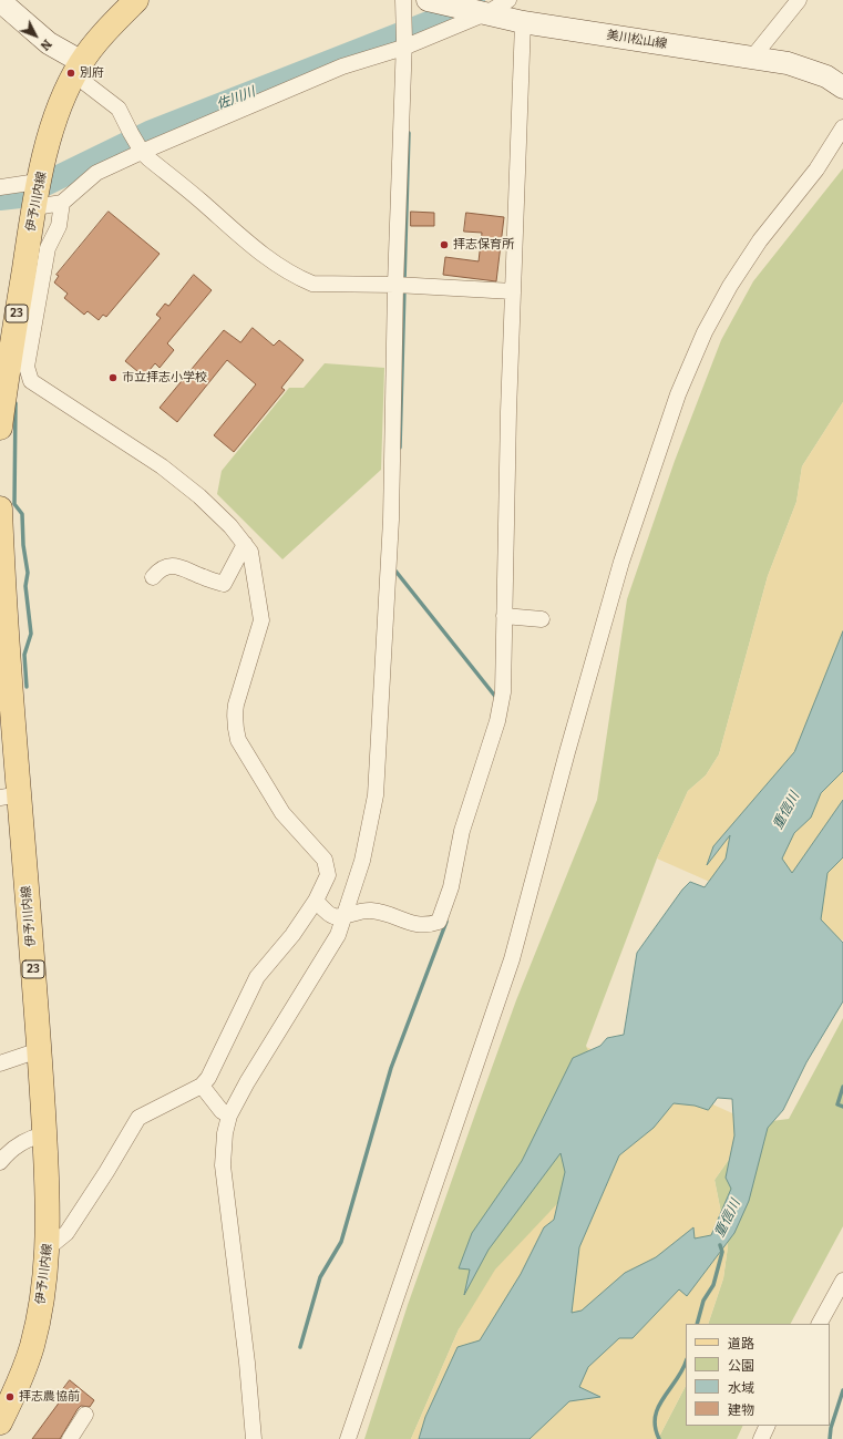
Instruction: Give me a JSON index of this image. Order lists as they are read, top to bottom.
{
  "streets": {
    "main road": ["美川松山線", "伊予川内線", "23"]
  },
  "water": ["佐川川", "重信川"],
  "places": [
    "別府",
    "拝志保育所",
    "市立拝志小学校",
    "拝志農協前"
  ],
  "legend": [
    "道路",
    "公園",
    "水域",
    "建物"
  ],
  "north": "bottom right"
}
